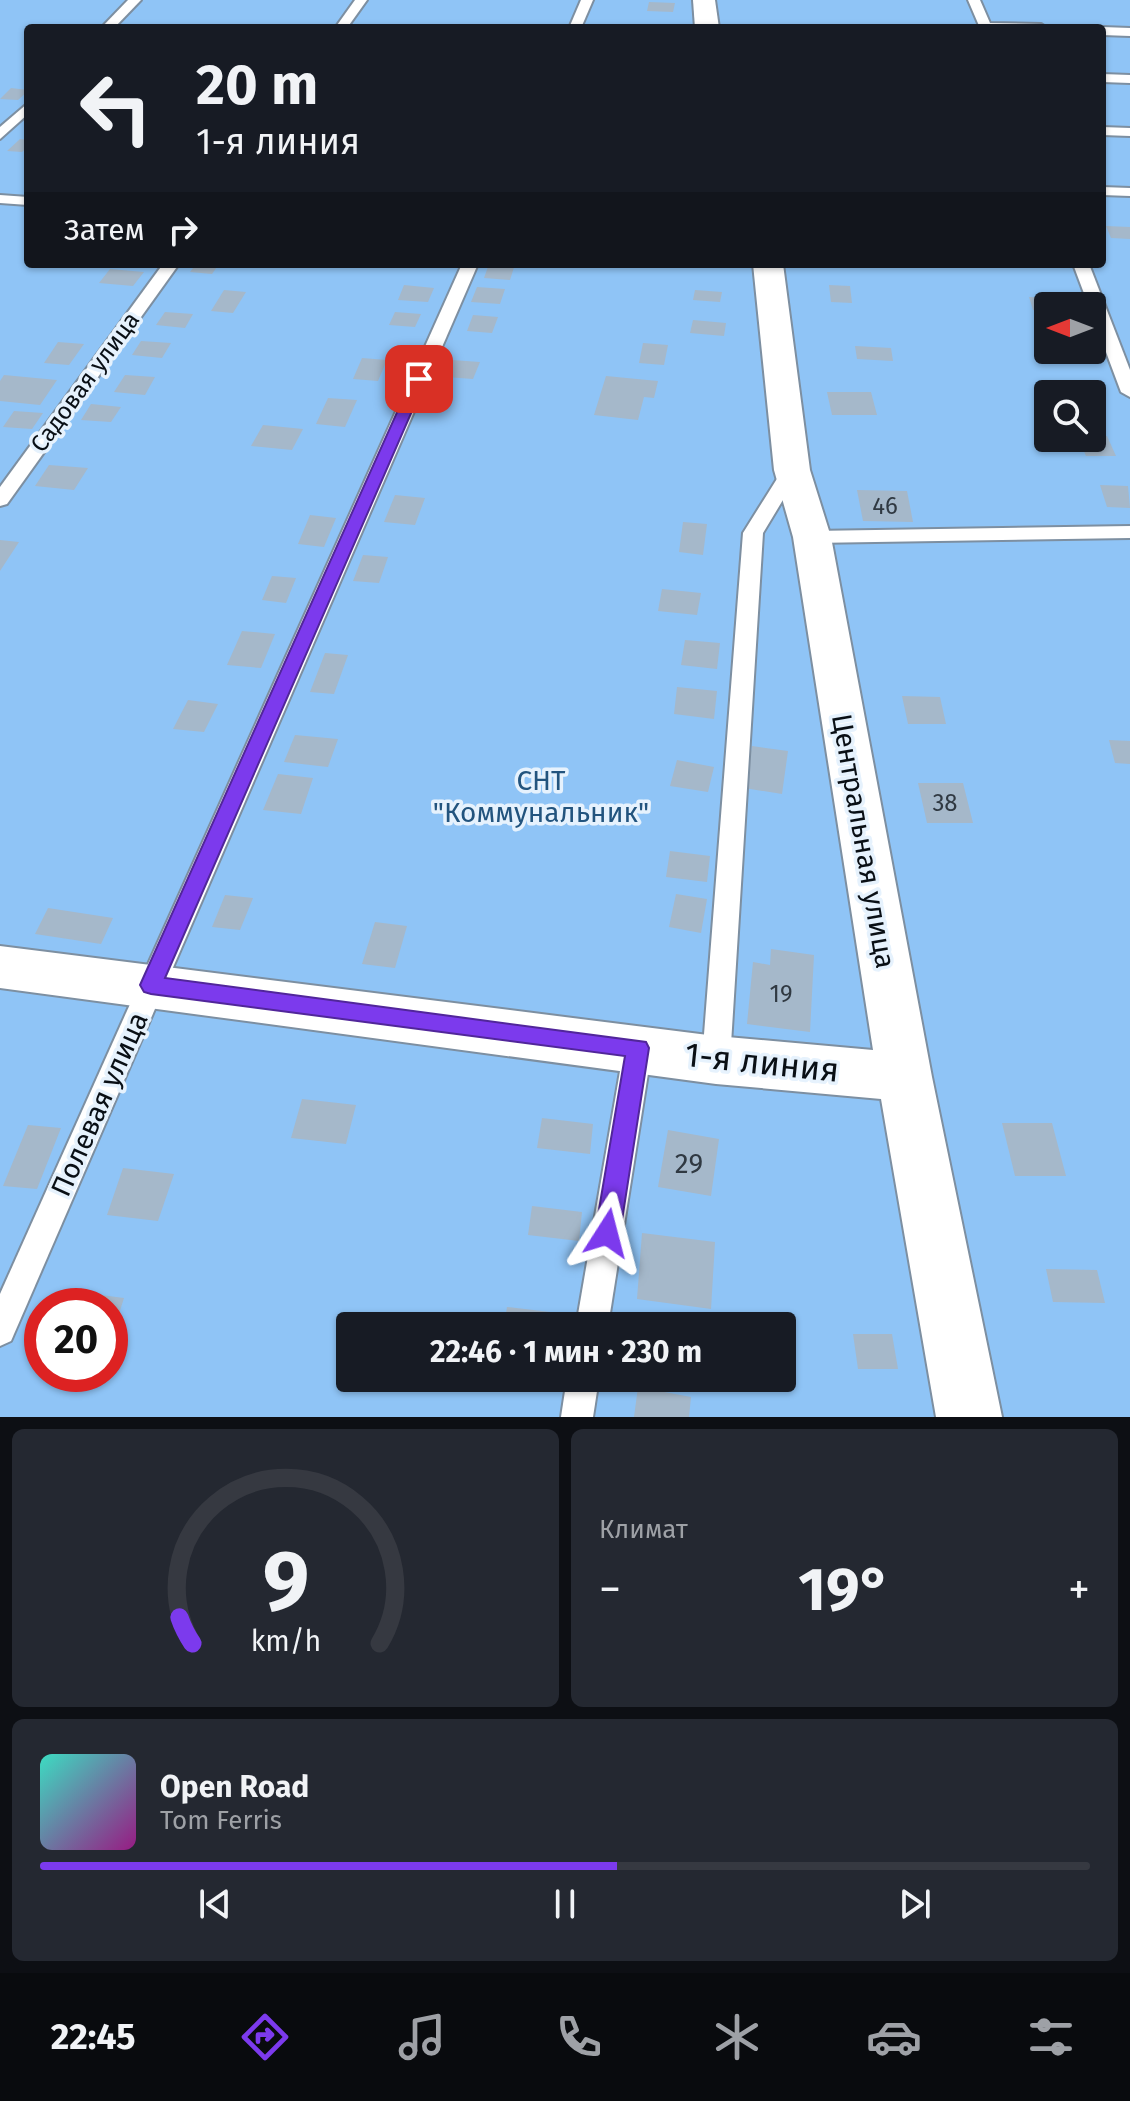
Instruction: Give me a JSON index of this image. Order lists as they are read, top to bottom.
{
  "streets": {
    "street": ["Центральная улица", "1-я линия"],
    "lane": ["Садовая улица", "Полевая улица"]
  },
  "crossings": [
    ["Центральная улица", "1-я линия"],
    ["1-я линия", "Полевая улица"]
  ],
  "parks": ["СНТ \"Коммунальник\""],
  "house_numbers": [
    "46",
    "38",
    "19",
    "29"
  ],
  "north": "left",
  "page": {
    "turn": ["20 m", "1-я линия"],
    "then": "Затем",
    "limit": "20",
    "trip": "22:46 · 1 мин · 230 m",
    "tile": "Климат",
    "heat": ["−", "19°", "+"],
    "song": ["Open Road", "Tom Ferris"],
    "tabs": "22:45",
    "gauge": ["9", "km/h"]
  }
}
